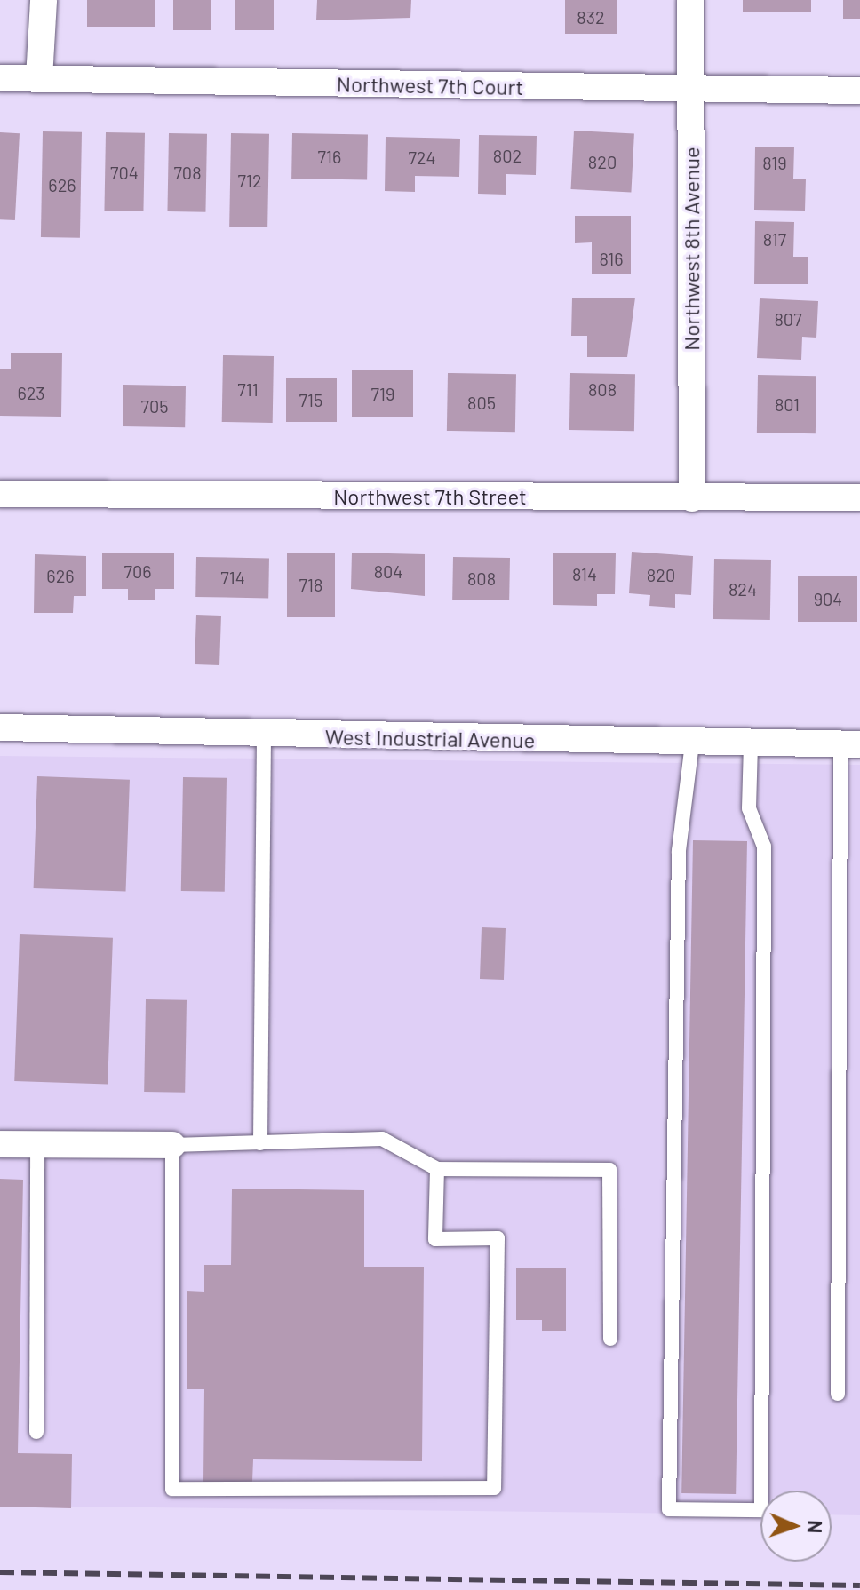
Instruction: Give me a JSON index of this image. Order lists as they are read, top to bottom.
{
  "streets": {
    "street": [
      "Northwest 7th Court",
      "Northwest 8th Avenue",
      "Northwest 7th Street",
      "West Industrial Avenue"
    ]
  },
  "crossings": [
    ["Northwest 7th Court", "Northwest 8th Avenue"],
    ["Northwest 8th Avenue", "Northwest 7th Street"]
  ],
  "house_numbers": [
    "832",
    "802",
    "716",
    "724",
    "820",
    "819",
    "704",
    "708",
    "712",
    "626",
    "817",
    "816",
    "807",
    "711",
    "808",
    "623",
    "719",
    "715",
    "805",
    "801",
    "705",
    "706",
    "804",
    "814",
    "820",
    "626",
    "714",
    "808",
    "718",
    "824",
    "904"
  ],
  "north": "right"
}
